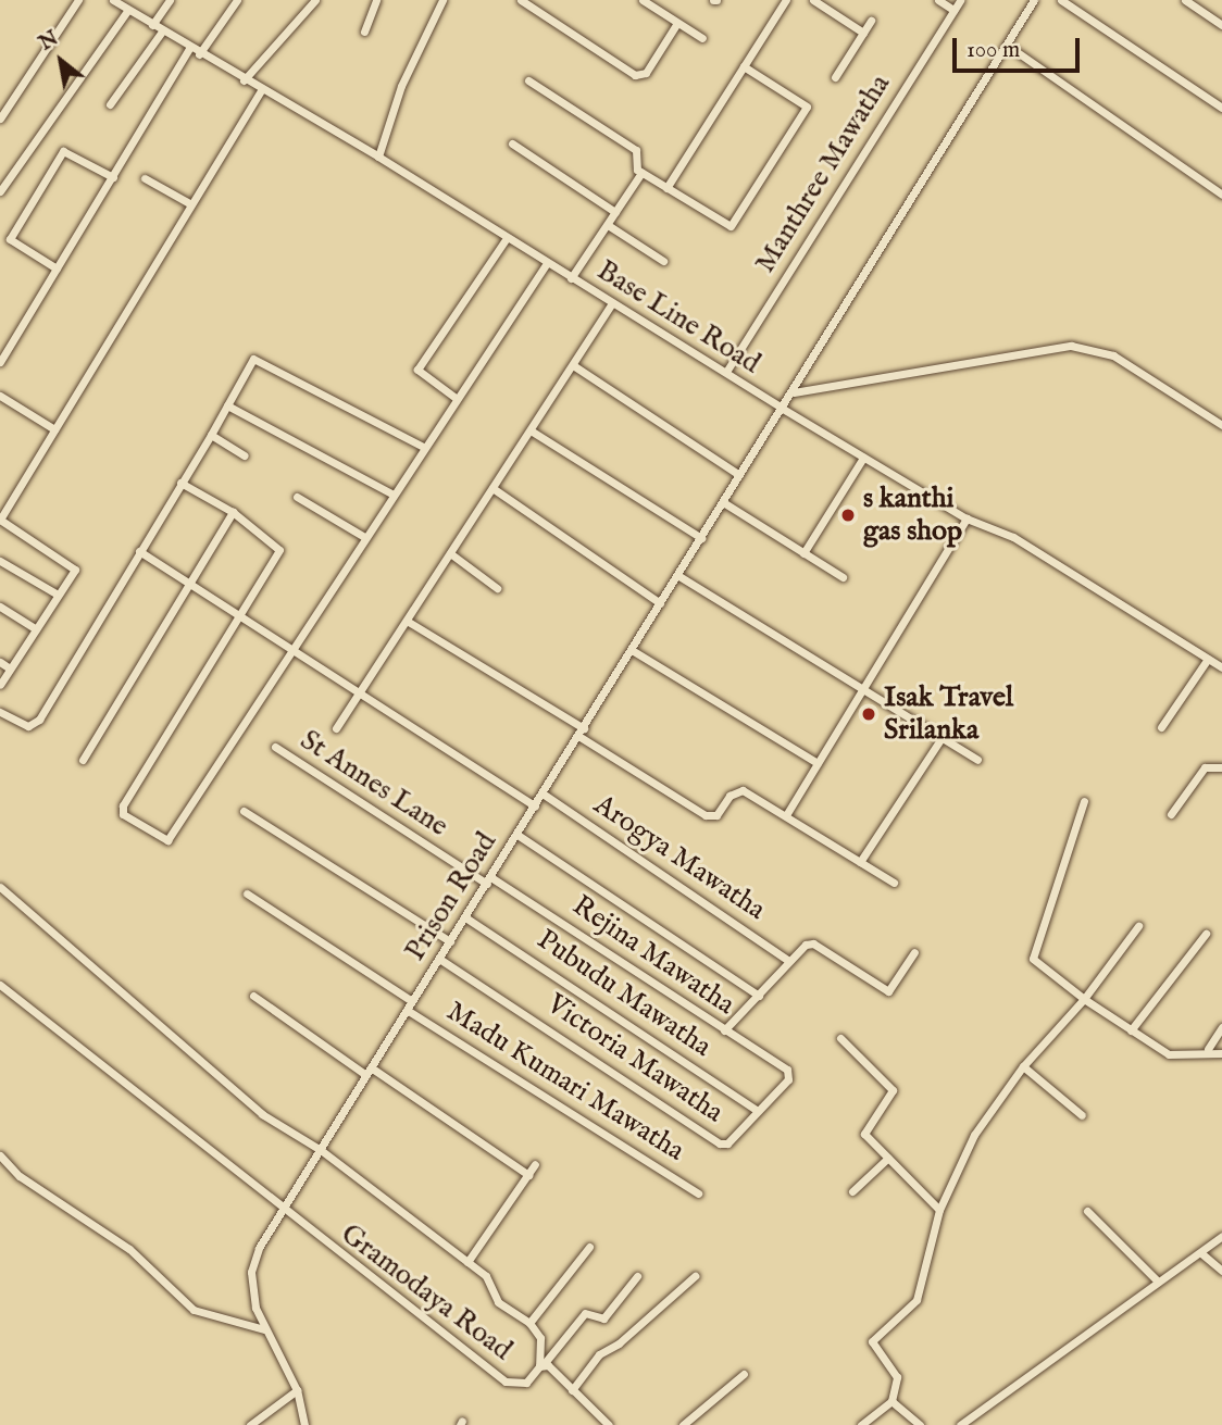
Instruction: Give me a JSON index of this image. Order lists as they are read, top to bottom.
{
  "streets": {
    "street": [
      "Manthree Mawatha",
      "Base Line Road",
      "St Annes Lane",
      "Arogya Mawatha",
      "Prison Road",
      "Rejina Mawatha",
      "Pubudu Mawatha",
      "Victoria Mawatha",
      "Madu Kumari Mawatha",
      "Gramodaya Road"
    ]
  },
  "crossings": [
    ["Manthree Mawatha", "Base Line Road"],
    ["Base Line Road", "Prison Road"],
    ["St Annes Lane", "Prison Road"],
    ["St Annes Lane", "Rejina Mawatha"],
    ["Arogya Mawatha", "Prison Road"],
    ["Prison Road", "Rejina Mawatha"],
    ["Prison Road", "Pubudu Mawatha"],
    ["Prison Road", "Victoria Mawatha"],
    ["Prison Road", "Madu Kumari Mawatha"],
    ["Prison Road", "Gramodaya Road"],
    ["Rejina Mawatha", "Victoria Mawatha"],
    ["Pubudu Mawatha", "Victoria Mawatha"]
  ],
  "places": ["s kanthi gas shop", "Isak Travel Srilanka"],
  "scale_bar": "100 m",
  "north": "top left"
}
